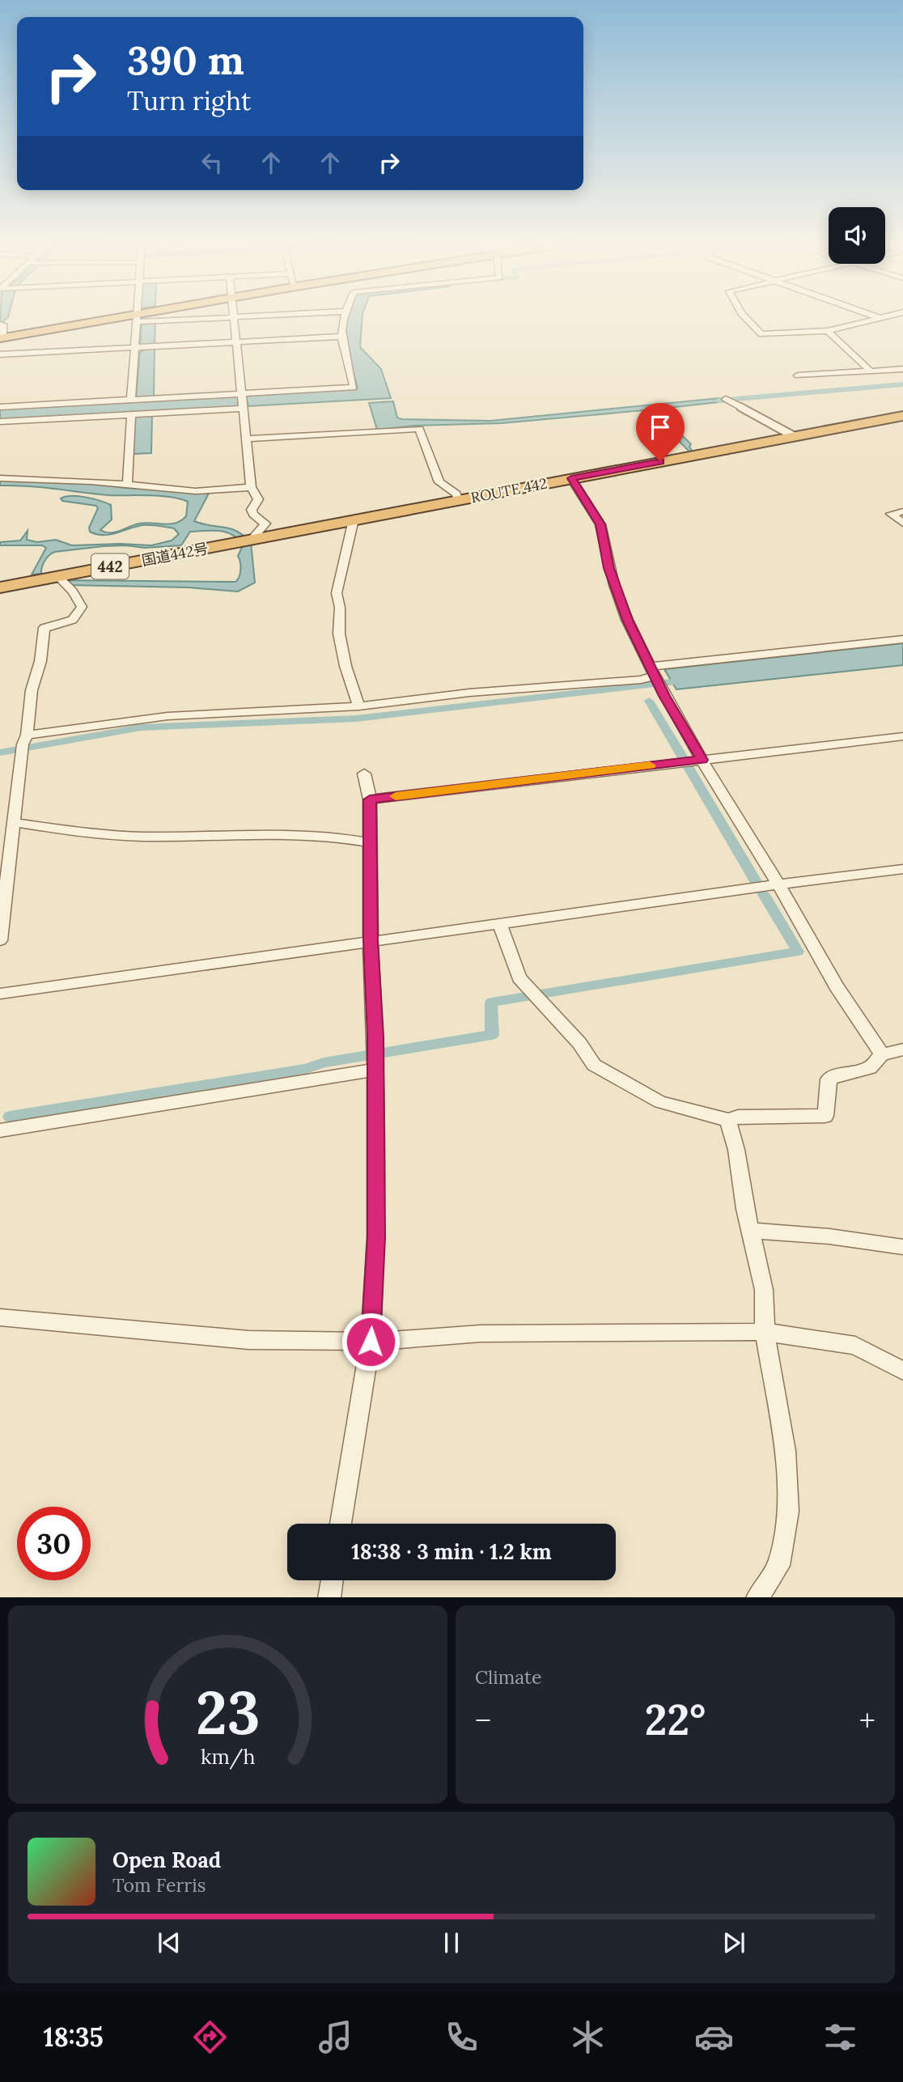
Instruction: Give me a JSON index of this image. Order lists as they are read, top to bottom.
{
  "streets": {
    "highway": ["ROUTE 442", "国道442号", "442"]
  },
  "crossings": [
    ["ROUTE 442", "国道442号"]
  ],
  "page": {
    "turn": ["390 m", "Turn right"],
    "limit": "30",
    "trip": "18:38 · 3 min · 1.2 km",
    "tile": "Climate",
    "heat": ["−", "22°", "+"],
    "song": ["Open Road", "Tom Ferris"],
    "tabs": "18:35",
    "gauge": ["23", "km/h"]
  }
}
